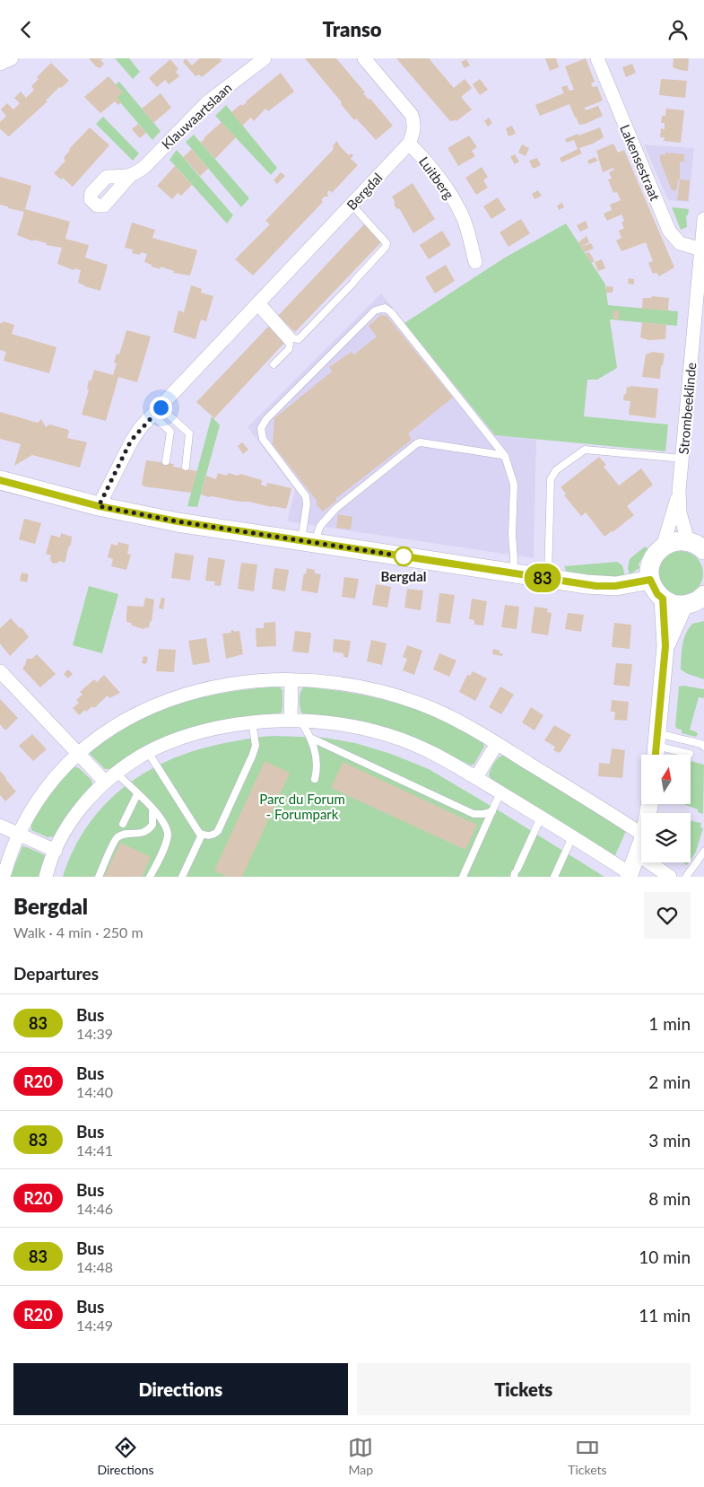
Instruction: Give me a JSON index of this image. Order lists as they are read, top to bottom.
{
  "streets": {
    "street": [
      "Klauwaartslaan",
      "Lakensestraat",
      "Luitberg",
      "Bergdal",
      "Strombeeklinde"
    ]
  },
  "crossings": [
    ["Lakensestraat", "Strombeeklinde"],
    ["Luitberg", "Bergdal"]
  ],
  "parks": ["Parc du Forum - Forumpark"],
  "places": ["Bergdal"],
  "lines": ["bus line 83"],
  "north": "top",
  "page": {
    "header": "Transo",
    "on_map": "83",
    "heading": [
      ["Bergdal", "Walk · 4 min · 250 m"],
      "Departures"
    ],
    "list": [
      {
        "mark": "83",
        "name": "Bus",
        "note": "14:39",
        "value": "1 min"
      },
      {
        "mark": "R20",
        "name": "Bus",
        "note": "14:40",
        "value": "2 min"
      },
      {
        "mark": "83",
        "name": "Bus",
        "note": "14:41",
        "value": "3 min"
      },
      {
        "mark": "R20",
        "name": "Bus",
        "note": "14:46",
        "value": "8 min"
      },
      {
        "mark": "83",
        "name": "Bus",
        "note": "14:48",
        "value": "10 min"
      },
      {
        "mark": "R20",
        "name": "Bus",
        "note": "14:49",
        "value": "11 min"
      }
    ],
    "buttons": ["Directions", "Tickets"],
    "tabs": ["Directions", "Map", "Tickets"]
  }
}
